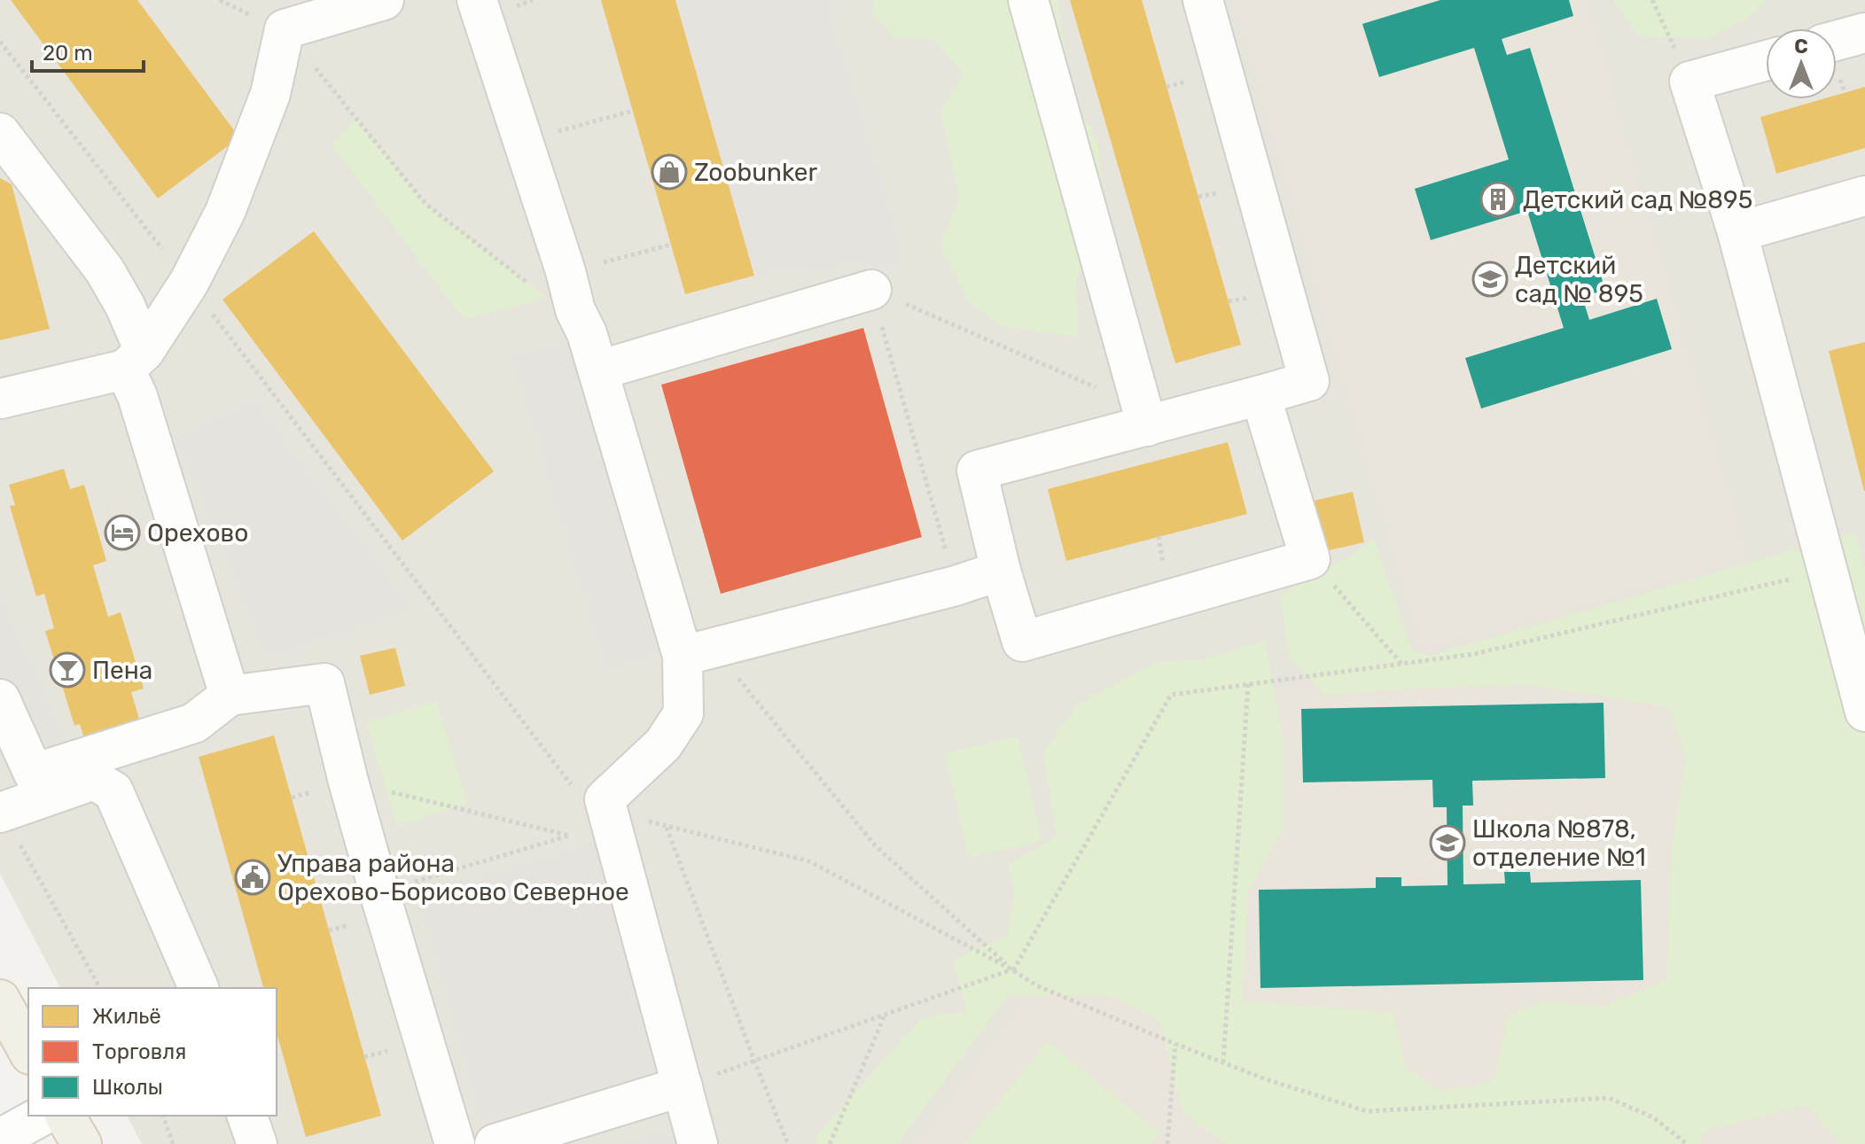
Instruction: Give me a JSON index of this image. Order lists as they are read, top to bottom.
{
  "places": {
    "shop": ["Zoobunker"],
    "building": ["Детский сад №895"],
    "school or university": ["Детский сад № 895", "Школа №878, отделение №1"],
    "hotel": ["Орехово"],
    "bar": ["Пена"],
    "public building": ["Управа района Орехово-Борисово Северное"]
  },
  "legend": ["Жильё", "Торговля", "Школы"],
  "scale_bar": "20 m",
  "north": "top"
}
